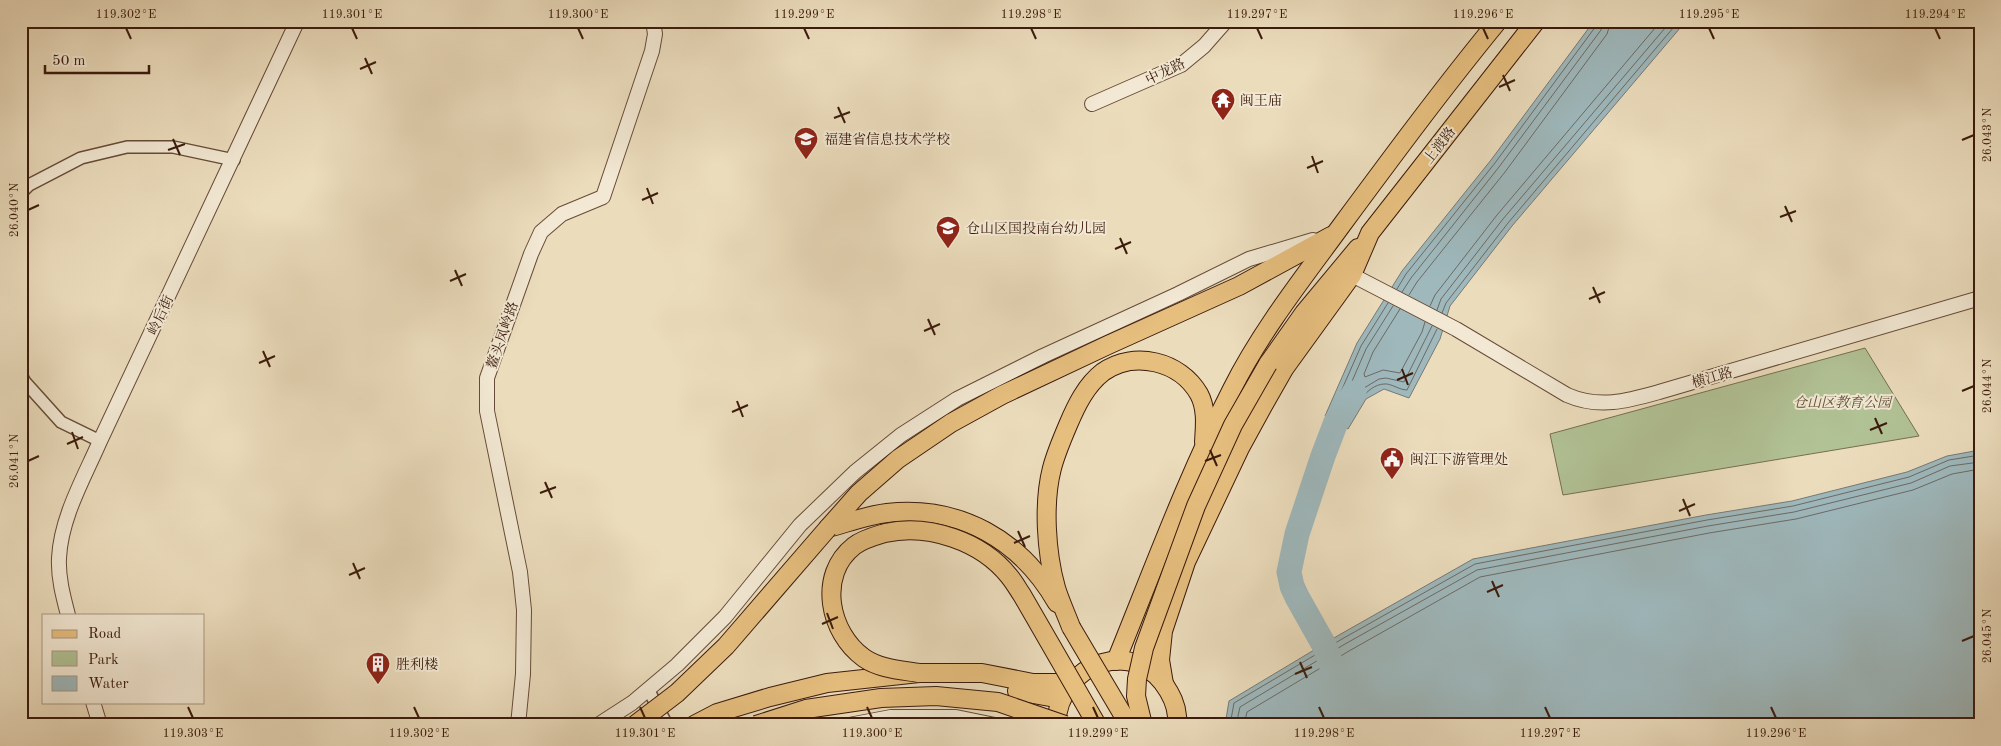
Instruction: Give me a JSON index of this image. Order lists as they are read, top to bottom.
{
  "streets": {
    "main road": ["上渡路"],
    "street": [
      "中龙路",
      "岭后街",
      "鳌头凤岭路",
      "横江路"
    ]
  },
  "crossings": [
    ["上渡路", "横江路"]
  ],
  "parks": ["仓山区教育公园"],
  "places": {
    "temple": ["闽王庙"],
    "school or university": ["福建省信息技术学校", "仓山区国投南台幼儿园"],
    "public building": ["闽江下游管理处"],
    "building": ["胜利楼"]
  },
  "legend": ["Road", "Park", "Water"],
  "scale_bar": "50 m",
  "coordinates": [
    "119.302°E",
    "119.301°E",
    "119.300°E",
    "119.299°E",
    "119.298°E",
    "119.297°E",
    "119.296°E",
    "119.295°E",
    "119.294°E",
    "26.043°N",
    "26.040°N",
    "26.044°N",
    "26.041°N",
    "26.045°N",
    "119.303°E"
  ]
}
